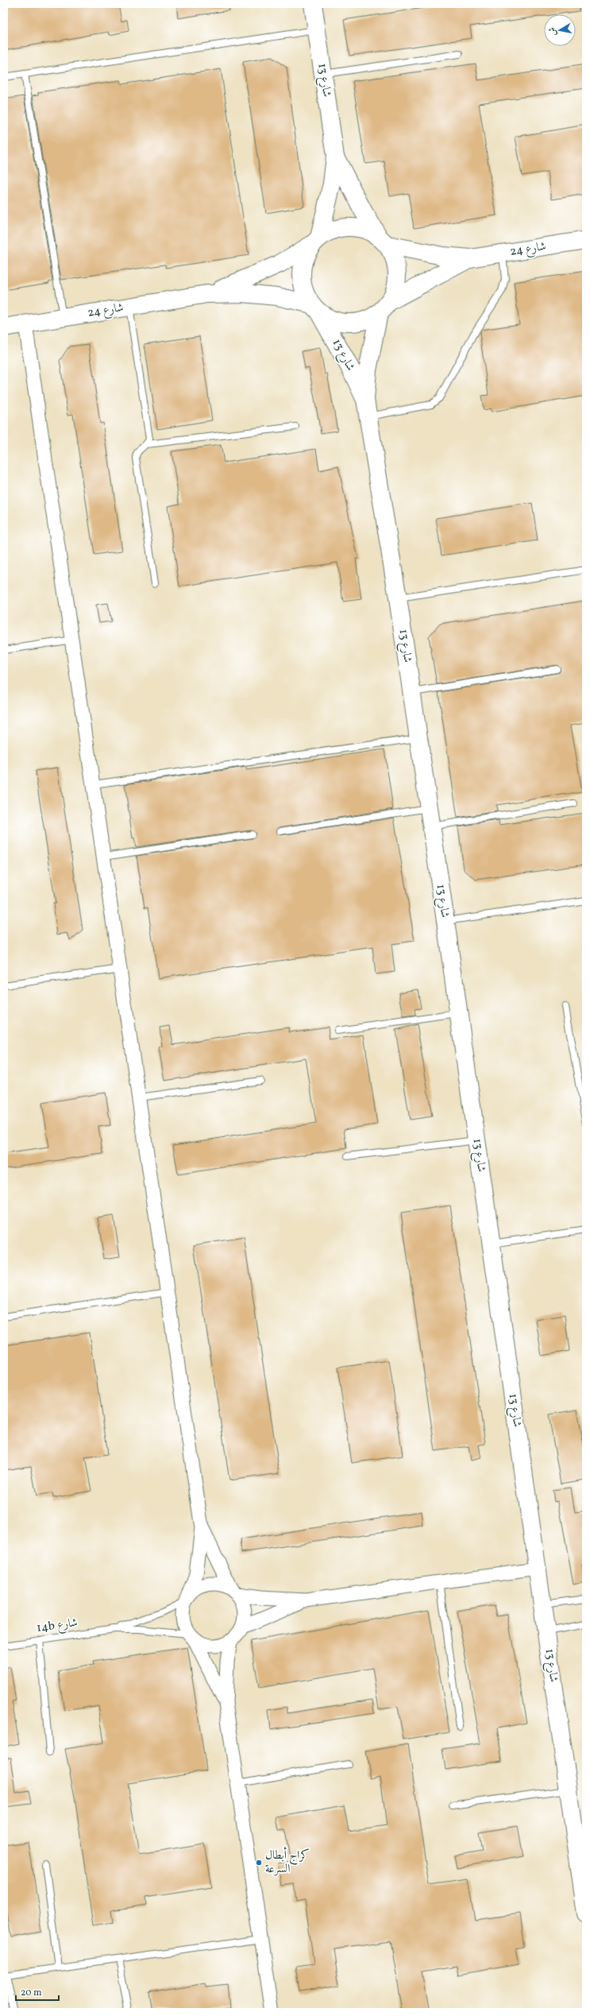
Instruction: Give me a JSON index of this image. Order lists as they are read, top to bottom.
{
  "streets": {
    "street": ["شارع 13", "شارع 24"],
    "lane": ["14b شارع"]
  },
  "crossings": [
    ["شارع 13", "شارع 24"]
  ],
  "places": ["كراج أبطال السرعة"],
  "scale_bar": "20 m",
  "north": "left"
}
